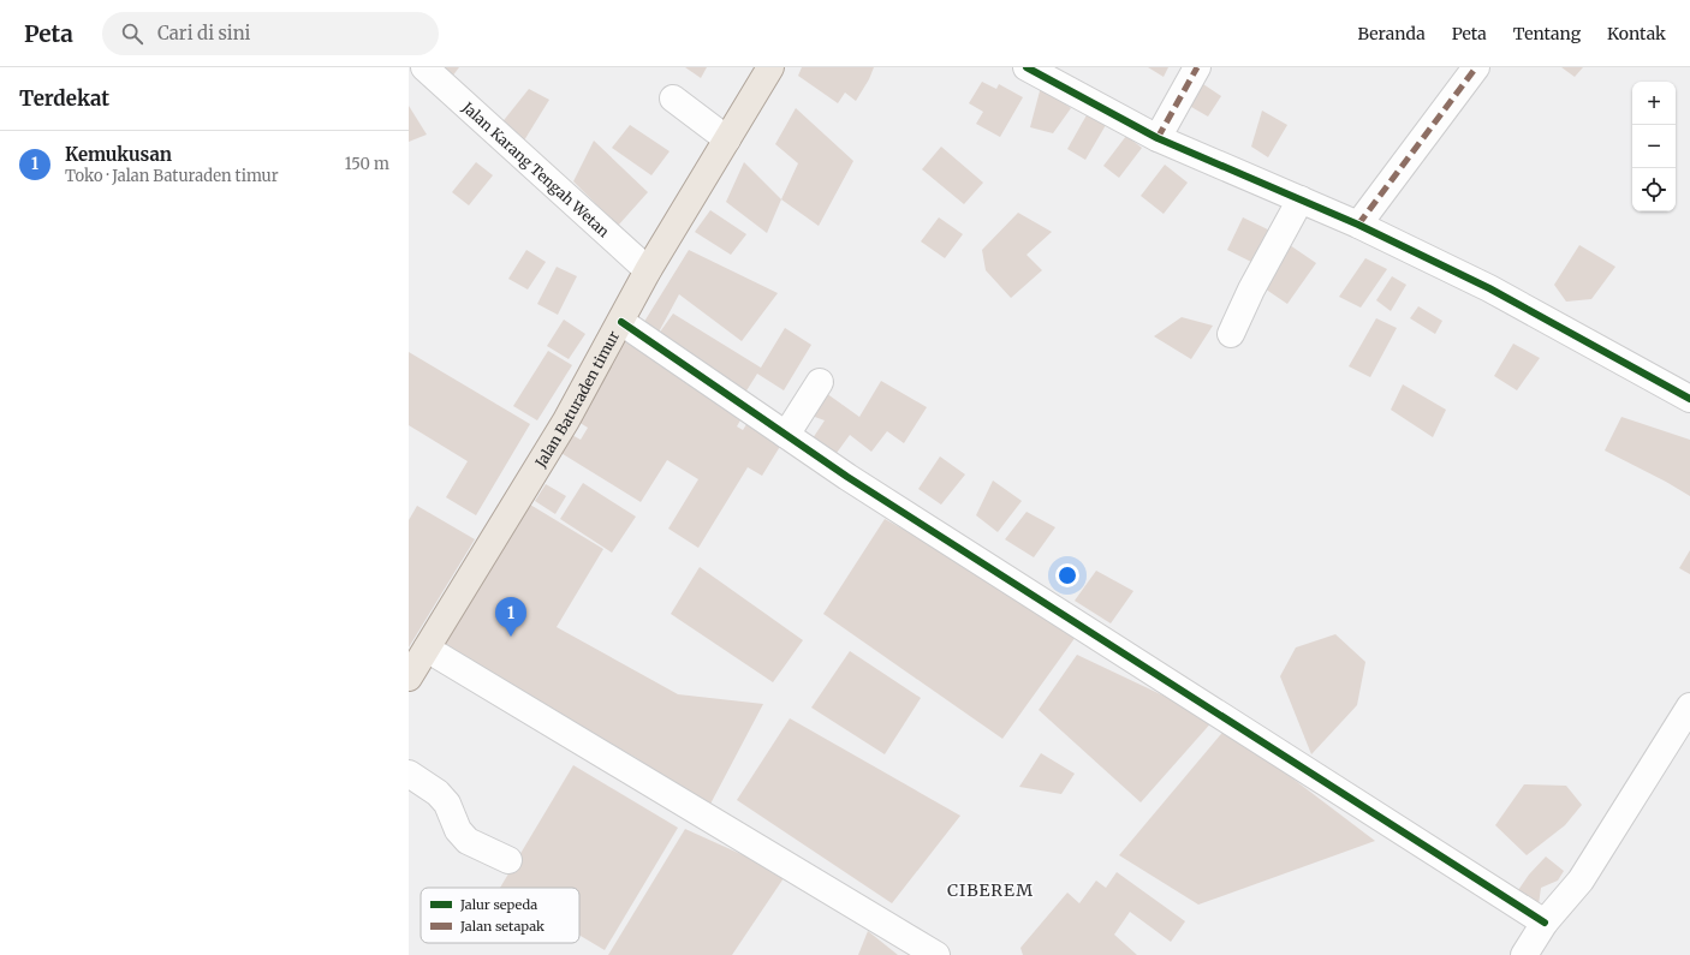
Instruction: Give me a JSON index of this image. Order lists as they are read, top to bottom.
{
  "streets": {
    "main road": ["Jalan Baturaden timur"],
    "street": ["Jalan Karang Tengah Wetan"]
  },
  "crossings": [
    ["Jalan Karang Tengah Wetan", "Jalan Baturaden timur"]
  ],
  "districts": ["CIBEREM"],
  "legend": ["Jalur sepeda", "Jalan setapak"],
  "page": {
    "header": "Peta",
    "search": "Cari di sini",
    "nav": [
      "Beranda",
      "Peta",
      "Tentang",
      "Kontak"
    ],
    "heading": "Terdekat",
    "map_buttons": ["+", "−"],
    "list": [
      {
        "mark": "1",
        "name": "Kemukusan",
        "note": "Toko · Jalan Baturaden timur",
        "value": "150 m"
      }
    ],
    "pins": "1"
  }
}
